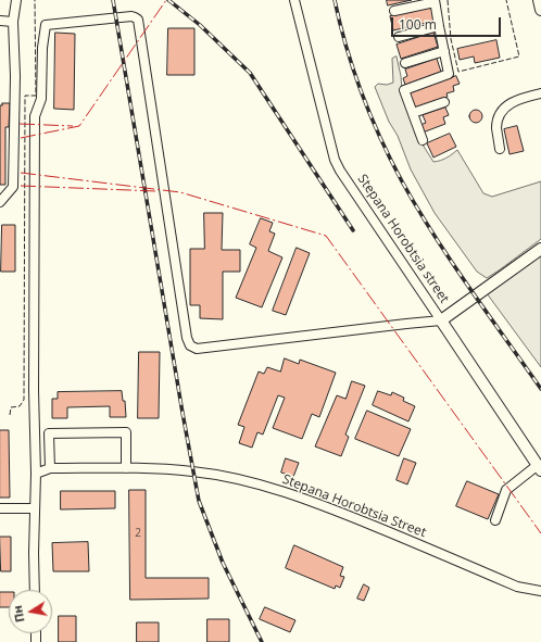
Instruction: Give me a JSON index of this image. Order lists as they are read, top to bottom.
{
  "streets": {
    "main road": ["Stepana Horobtsia street"],
    "street": ["Stepana Horobtsia Street"]
  },
  "house_numbers": ["2"],
  "scale_bar": "100 m",
  "north": "left"
}
